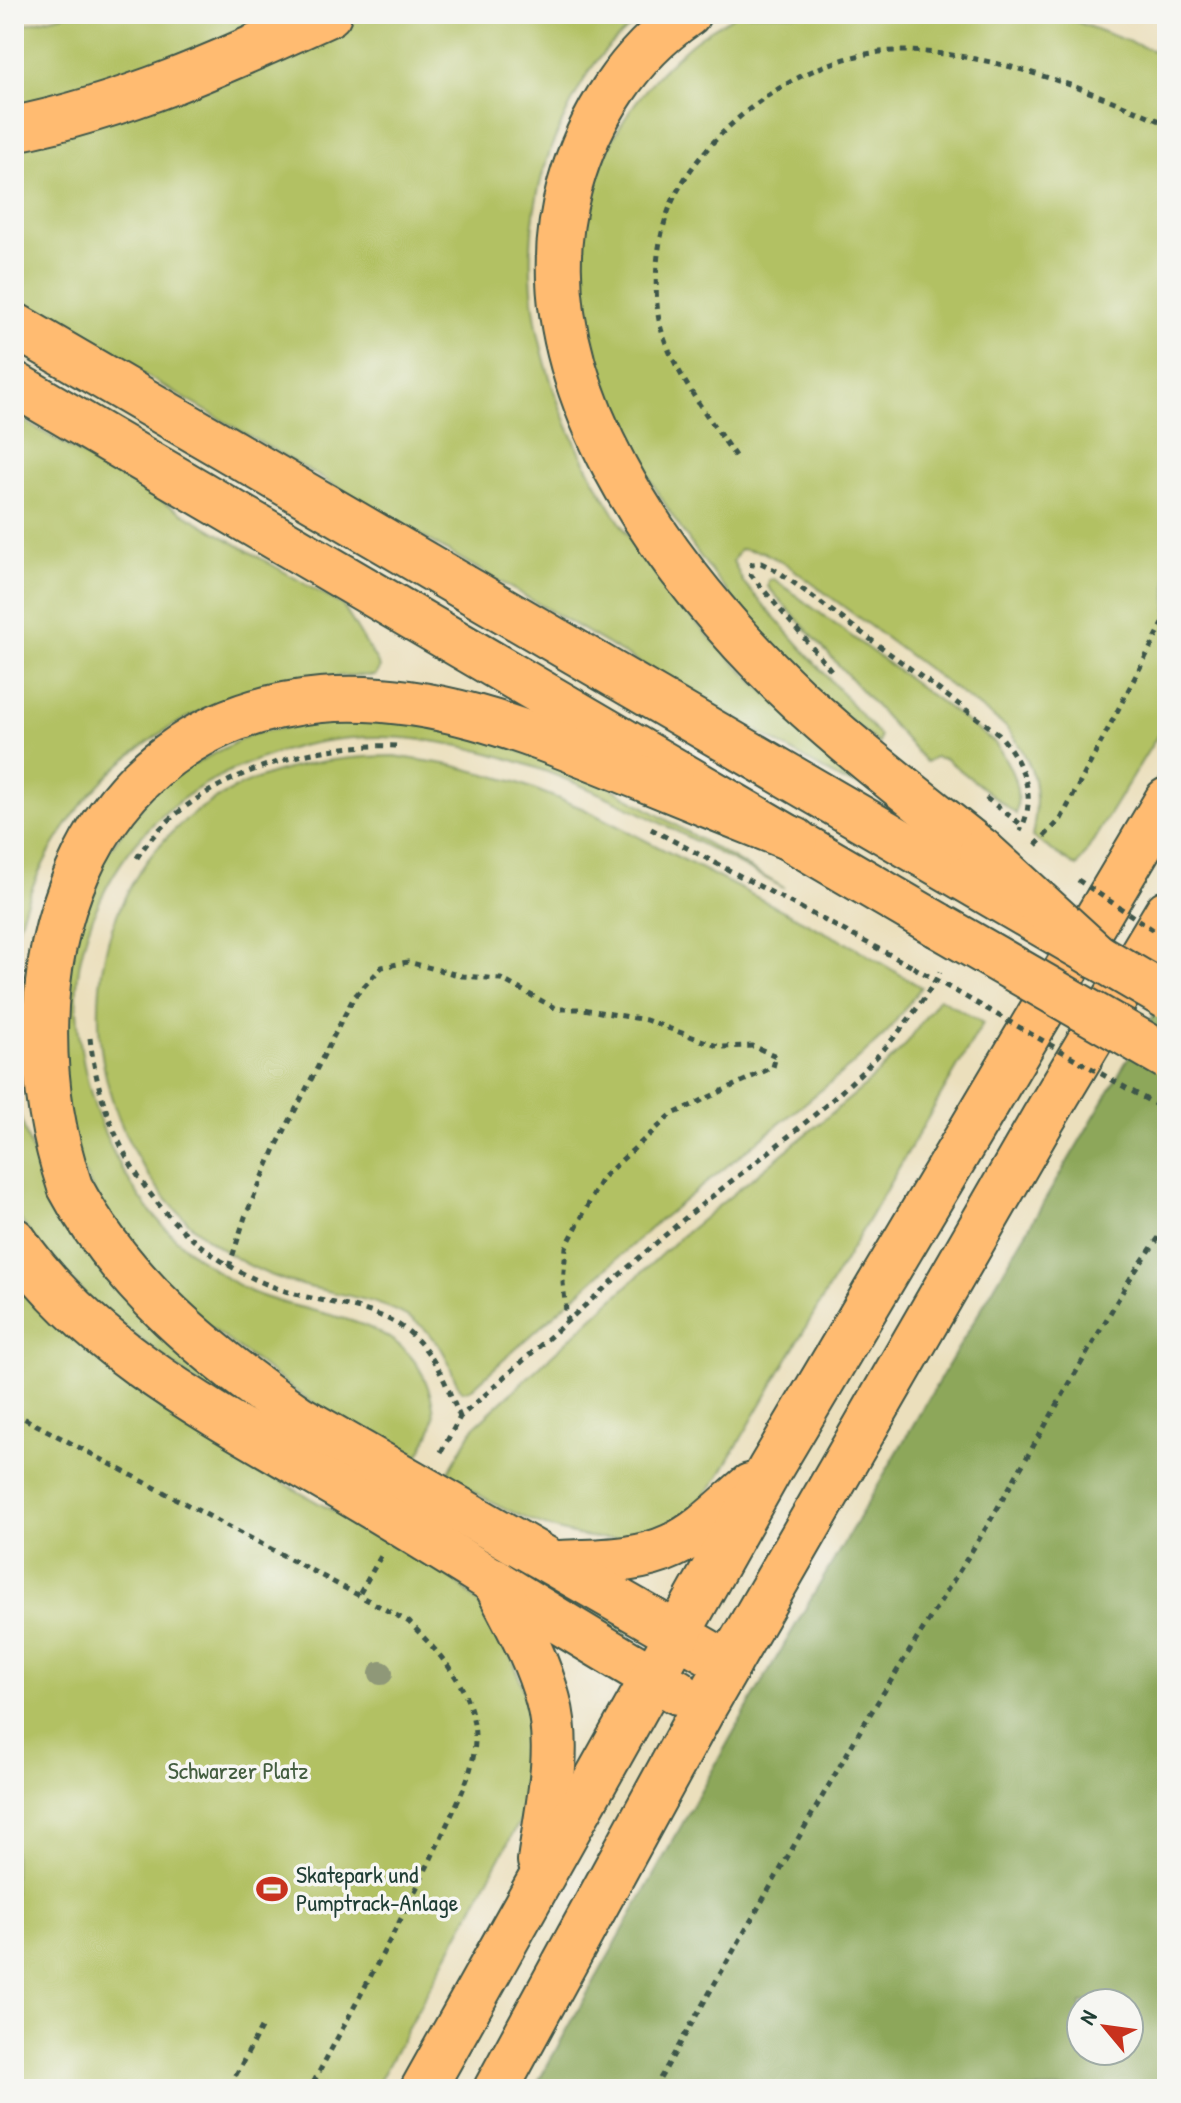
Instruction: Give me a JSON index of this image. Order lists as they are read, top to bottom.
{
  "parks": ["Schwarzer Platz"],
  "places": {
    "sports": ["Skatepark und Pumptrack-Anlage"]
  },
  "north": "top left"
}
